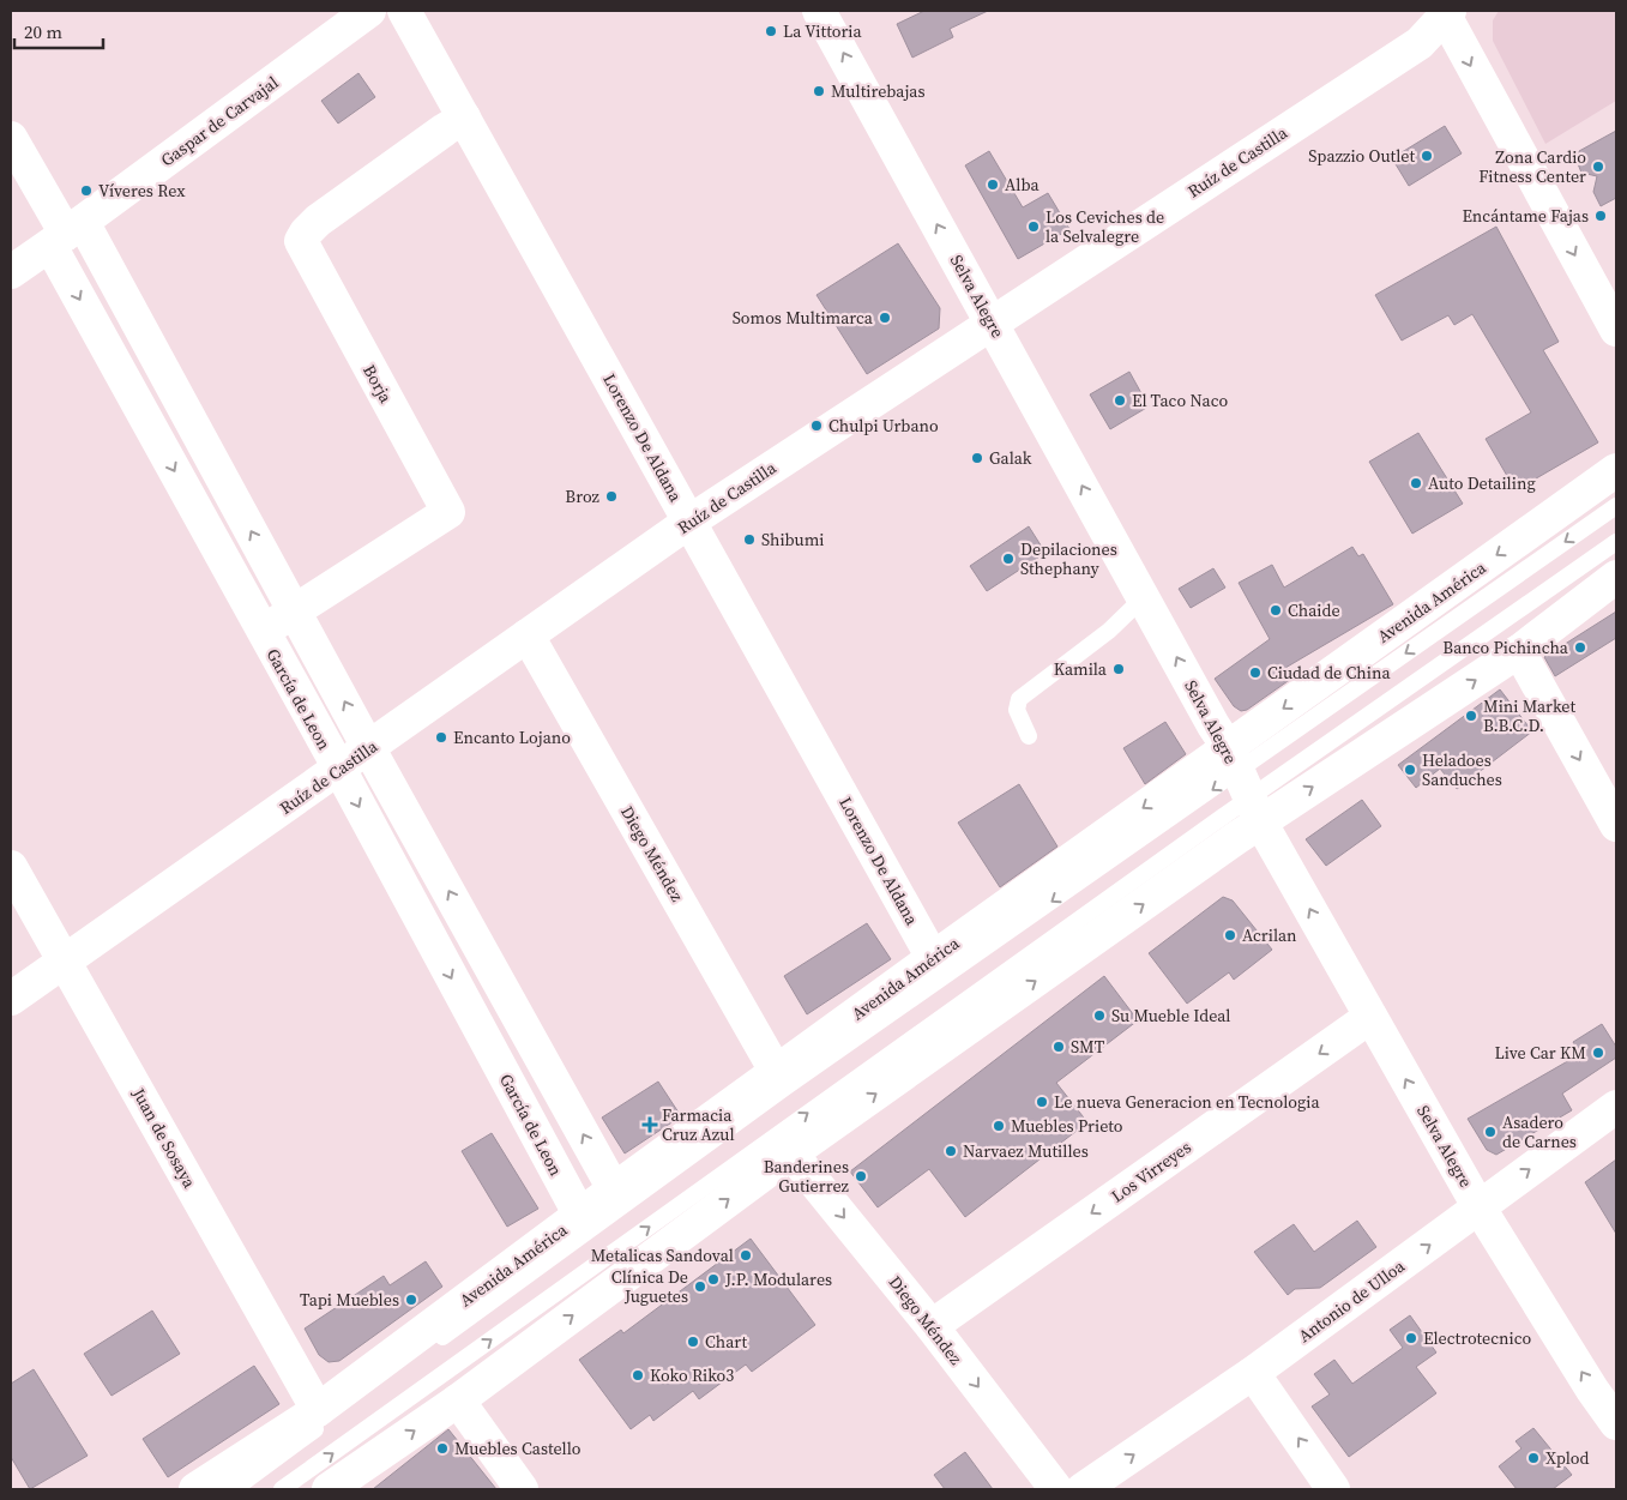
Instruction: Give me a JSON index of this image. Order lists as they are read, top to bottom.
{
  "streets": {
    "street": [
      "Gaspar de Carvajal",
      "Ruíz de Castilla",
      "Selva Alegre",
      "Borja",
      "Lorenzo De Aldana",
      "Avenida América",
      "García de Leon",
      "Diego Méndez",
      "Juan de Sosaya",
      "Los Virreyes",
      "Antonio de Ulloa"
    ]
  },
  "crossings": [
    ["Gaspar de Carvajal", "García de Leon"],
    ["Ruíz de Castilla", "Selva Alegre"],
    ["Ruíz de Castilla", "Lorenzo De Aldana"],
    ["Ruíz de Castilla", "García de Leon"],
    ["Ruíz de Castilla", "Diego Méndez"],
    ["Ruíz de Castilla", "Juan de Sosaya"],
    ["Selva Alegre", "Avenida América"],
    ["Selva Alegre", "Los Virreyes"],
    ["Selva Alegre", "Antonio de Ulloa"],
    ["Borja", "Lorenzo De Aldana"],
    ["Borja", "García de Leon"],
    ["Lorenzo De Aldana", "Avenida América"],
    ["Avenida América", "García de Leon"],
    ["Avenida América", "Diego Méndez"],
    ["Avenida América", "Juan de Sosaya"],
    ["Diego Méndez", "Los Virreyes"]
  ],
  "one_way": [
    "Selva Alegre",
    "Diego Méndez",
    "Los Virreyes",
    "Antonio de Ulloa"
  ],
  "places": {
    "other": [
      "La Vittoria",
      "Multirebajas",
      "Spazzio Outlet",
      "Zona Cardio Fitness Center",
      "Alba",
      "Víveres Rex",
      "Encántame Fajas",
      "Los Ceviches de la Selvalegre",
      "Somos Multimarca",
      "El Taco Naco",
      "Chulpi Urbano",
      "Galak",
      "Auto Detailing",
      "Broz",
      "Shibumi",
      "Depilaciones Sthephany",
      "Chaide",
      "Banco Pichincha",
      "Kamila",
      "Ciudad de China",
      "Mini Market B.B.C.D.",
      "Encanto Lojano",
      "Heladoes Sanduches",
      "Acrilan",
      "Su Mueble Ideal",
      "SMT",
      "Live Car KM",
      "Le nueva Generacion en Tecnologia",
      "Muebles Prieto",
      "Asadero de Carnes",
      "Narvaez Mutilles",
      "Banderines Gutierrez",
      "Metalicas Sandoval",
      "J.P. Modulares",
      "Clínica De Juguetes",
      "Tapi Muebles",
      "Electrotecnico",
      "Chart",
      "Koko Riko3",
      "Muebles Castello",
      "Xplod"
    ],
    "health": ["Farmacia Cruz Azul"]
  },
  "scale_bar": "20 m"
}
